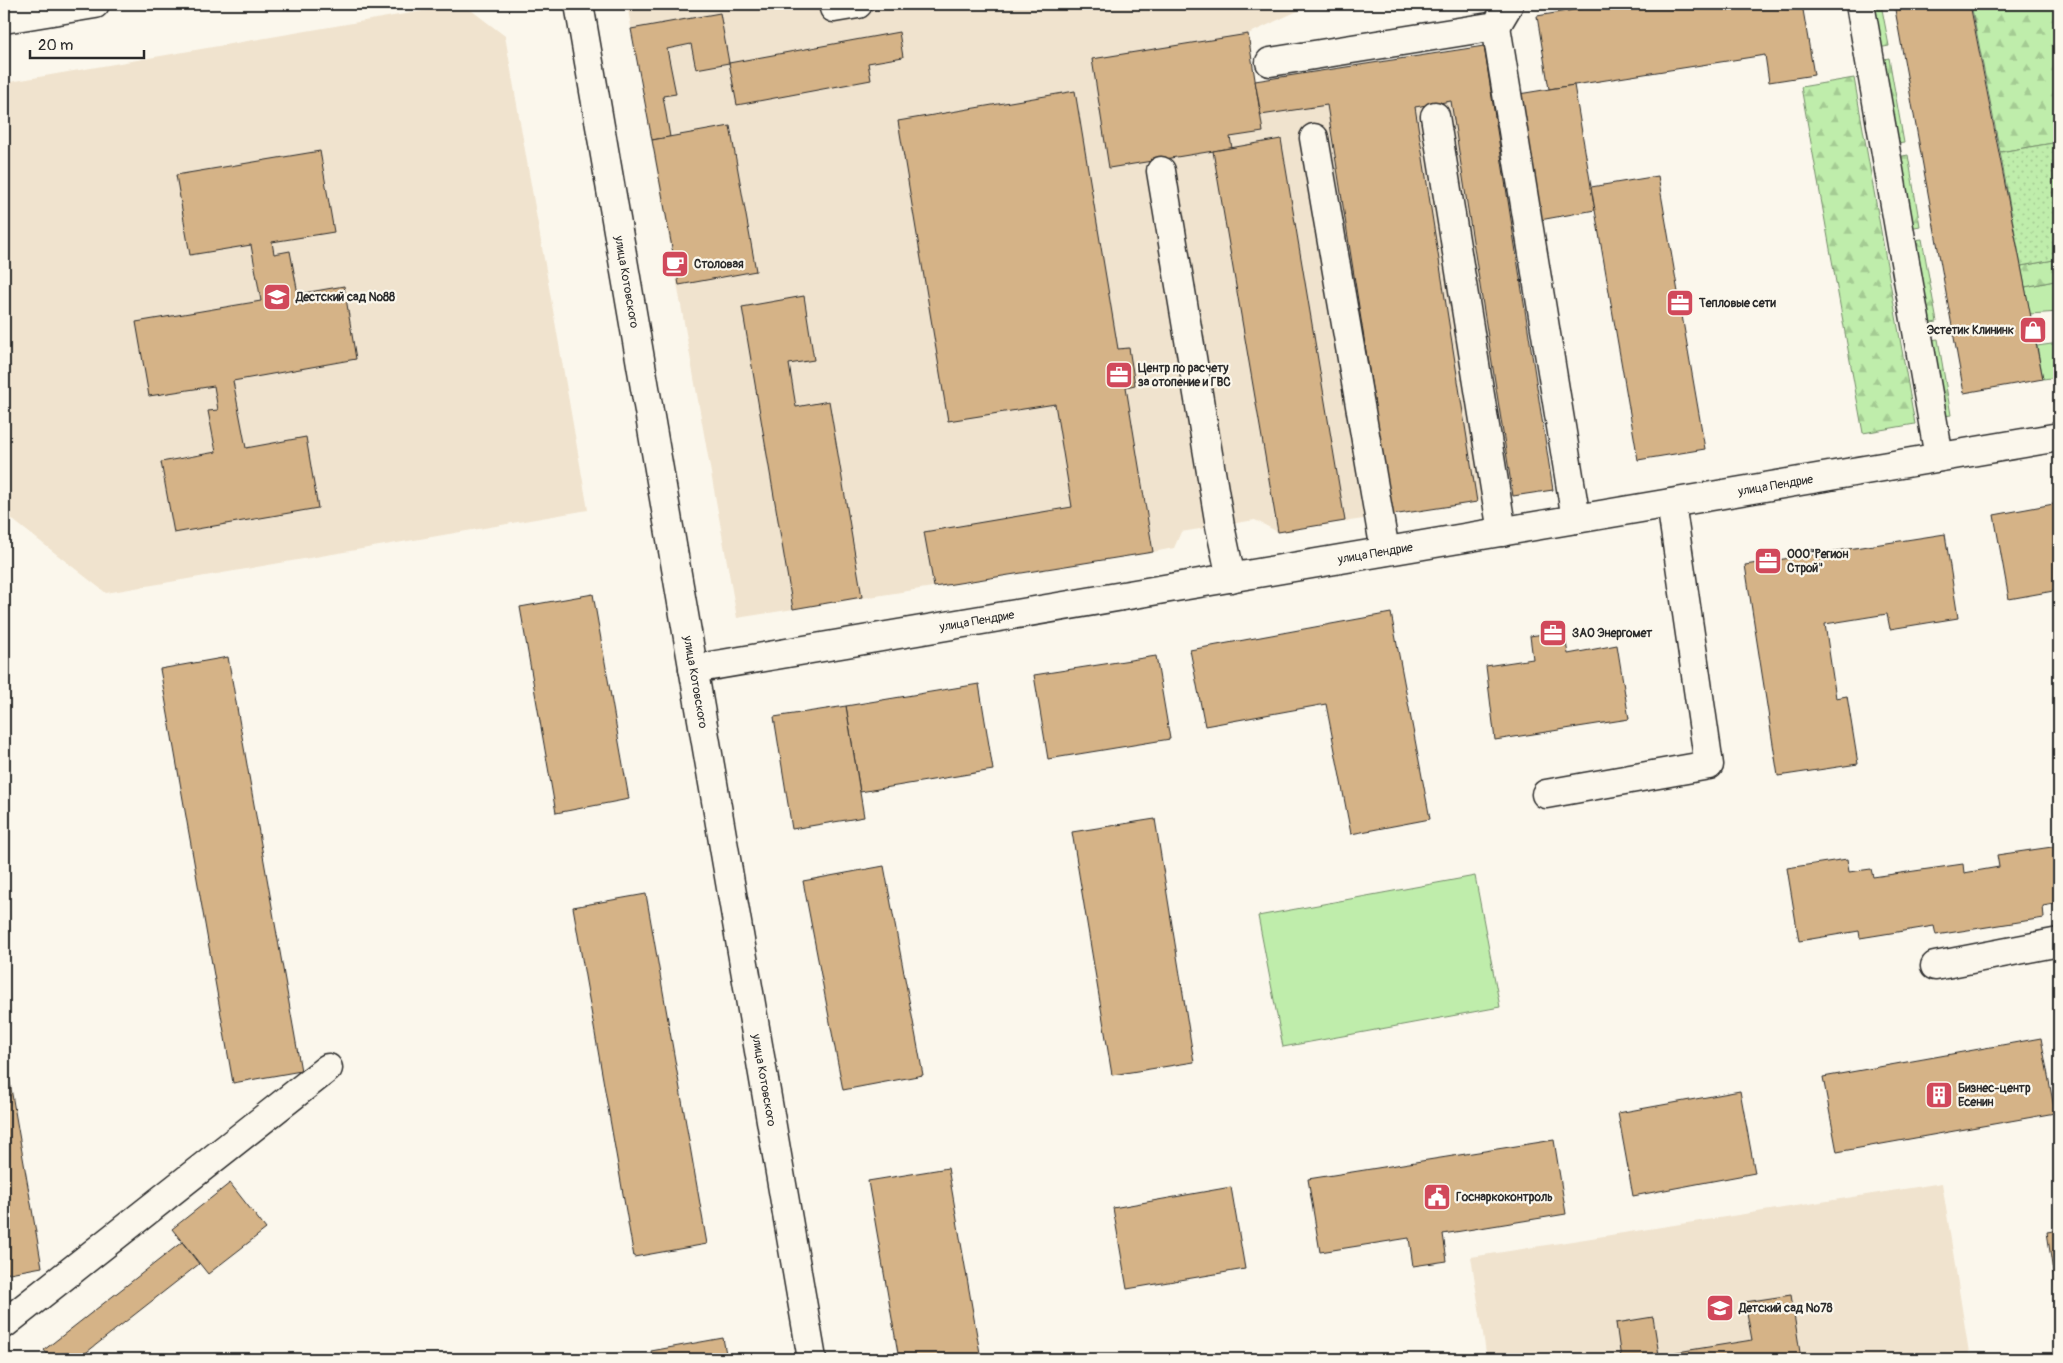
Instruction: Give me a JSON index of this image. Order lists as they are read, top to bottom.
{
  "streets": {
    "street": ["улица Котовского", "улица Пендрие"]
  },
  "crossings": [
    ["улица Котовского", "улица Пендрие"]
  ],
  "places": {
    "cafe": ["Столовая"],
    "school or university": ["Дестский сад №88", "Детский сад №78"],
    "office": [
      "Тепловые сети",
      "Центр по расчету за отопение и ГВС",
      "ООО\"Регион Строй\"",
      "ЗАО Энергомет"
    ],
    "shop": ["Эстетик Клининк"],
    "building": ["Бизнес-центр Есенин"],
    "public building": ["Госнаркоконтроль"]
  },
  "scale_bar": "20 m"
}
